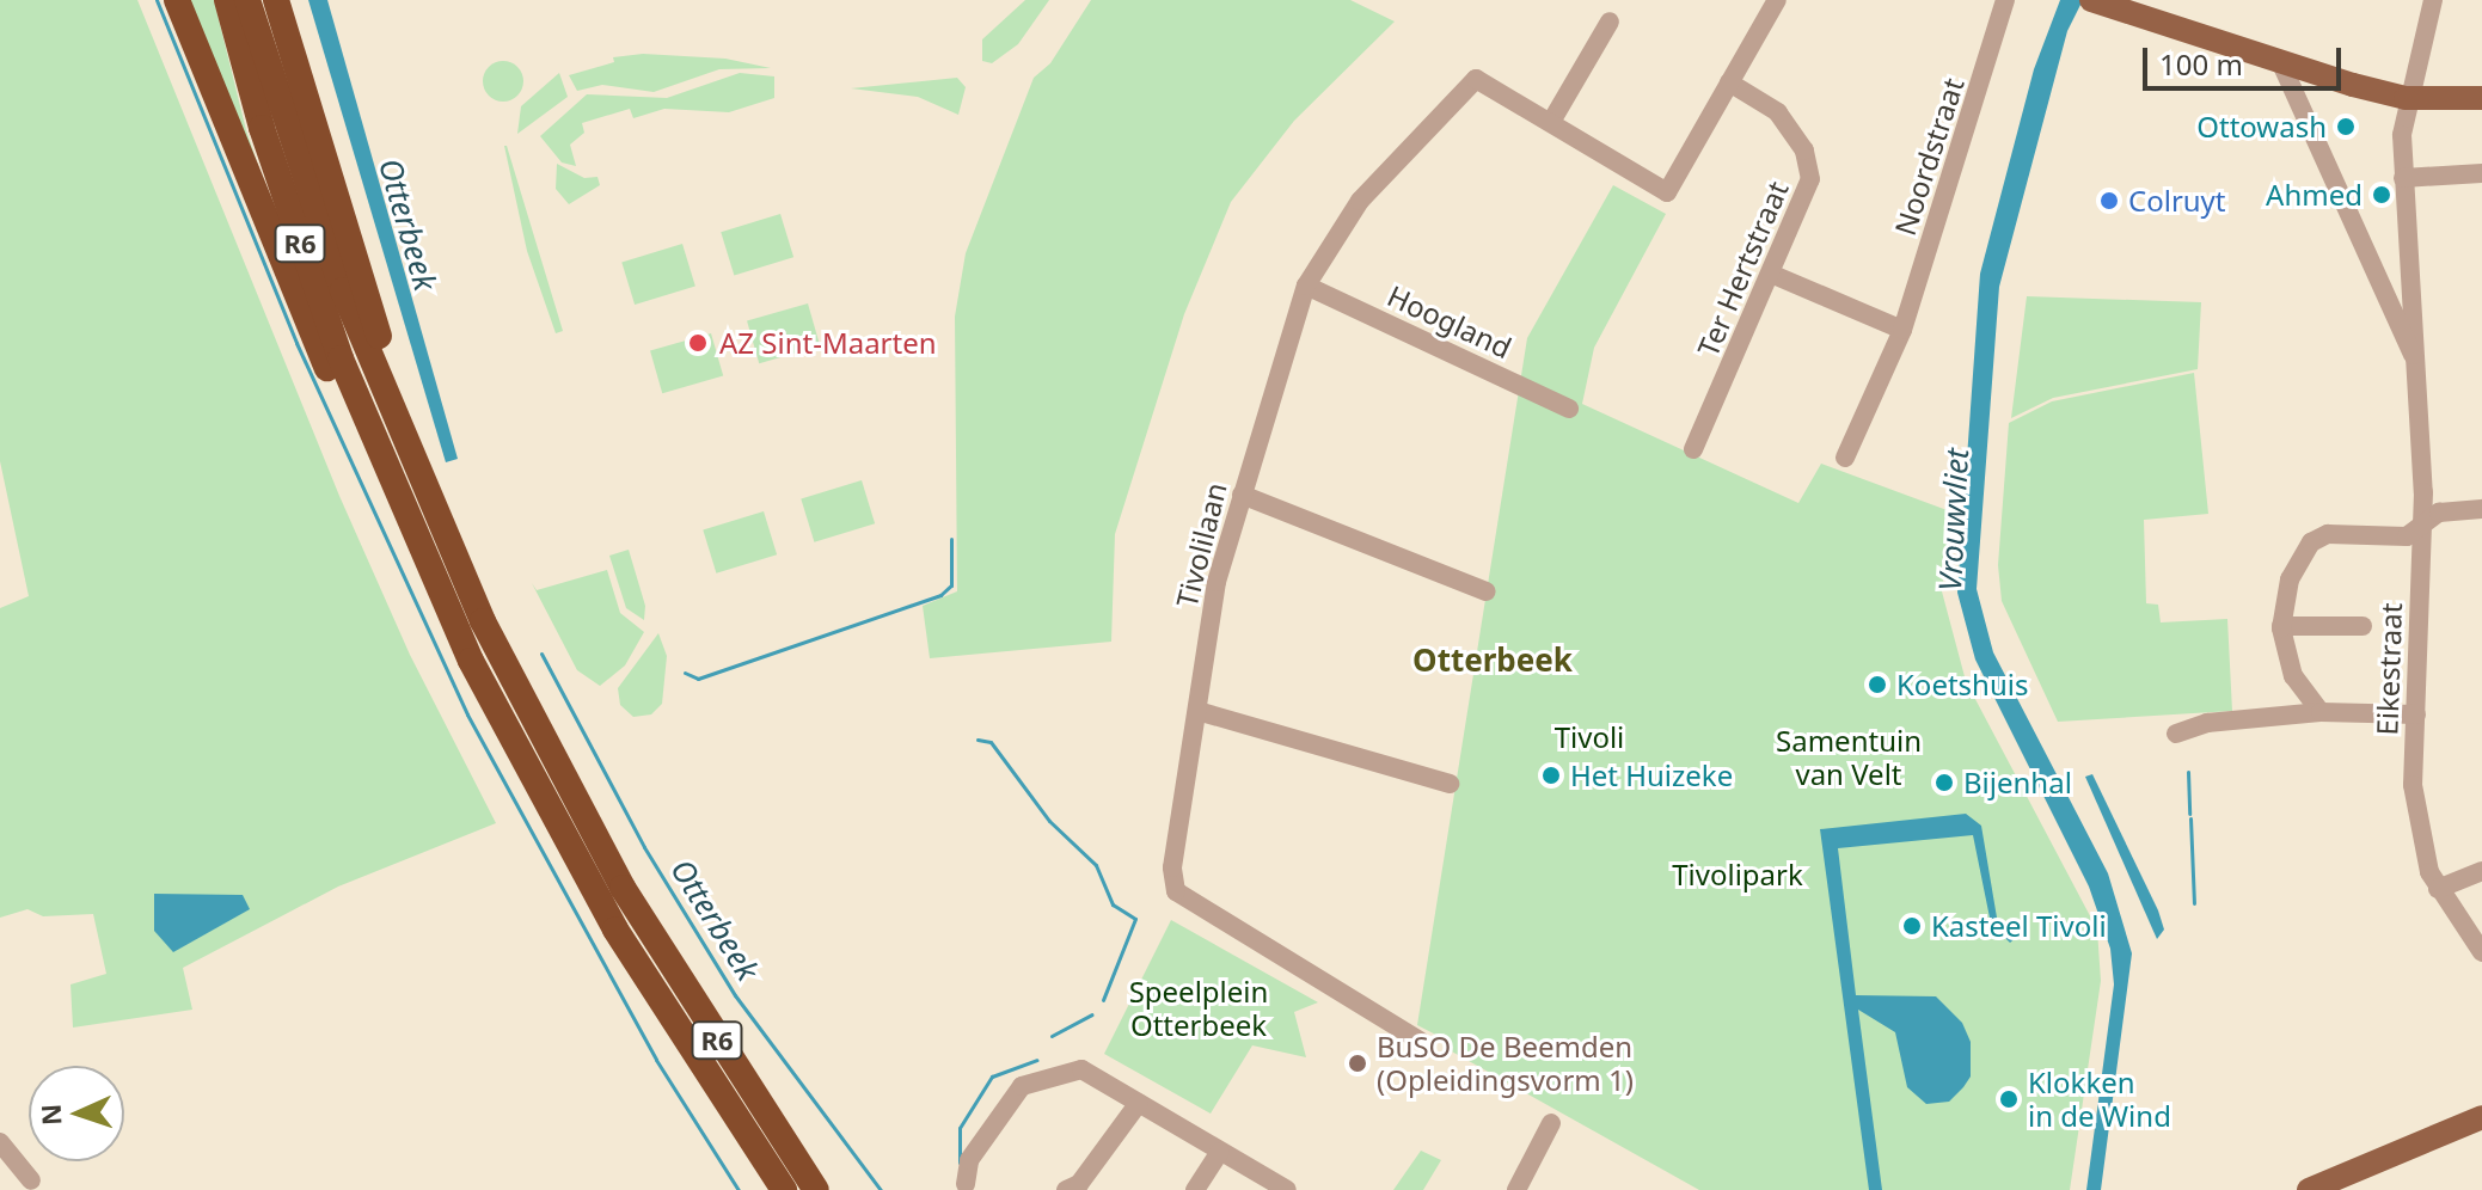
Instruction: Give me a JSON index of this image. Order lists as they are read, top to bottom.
{
  "streets": {
    "highway": ["R6"],
    "street": [
      "Noordstraat",
      "Ter Hertstraat",
      "Hoogland",
      "Tivolilaan",
      "Eikestraat"
    ]
  },
  "crossings": [
    ["Ter Hertstraat", "Tivolilaan"],
    ["Hoogland", "Tivolilaan"]
  ],
  "districts": ["Otterbeek"],
  "water": ["Otterbeek", "Vrouwvliet"],
  "parks": [
    "Tivoli",
    "Samentuin van Velt",
    "Tivolipark",
    "Speelplein Otterbeek"
  ],
  "places": [
    "Ottowash",
    "Ahmed",
    "Colruyt",
    "AZ Sint-Maarten",
    "Koetshuis",
    "Het Huizeke",
    "Bijenhal",
    "Kasteel Tivoli",
    "BuSO De Beemden (Opleidingsvorm 1)",
    "Klokken in de Wind"
  ],
  "scale_bar": "100 m",
  "north": "left"
}
